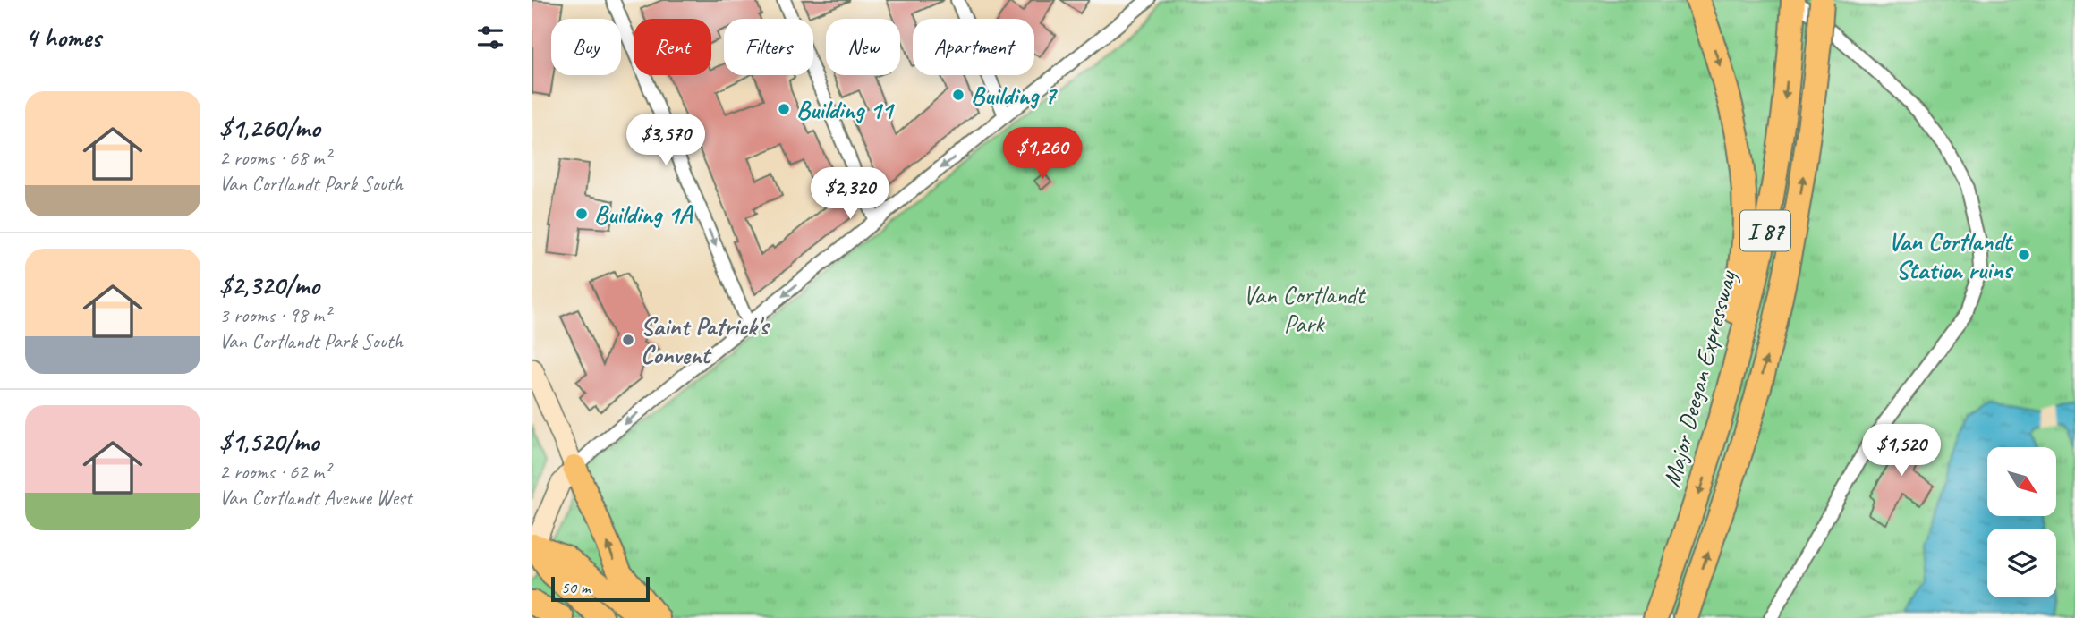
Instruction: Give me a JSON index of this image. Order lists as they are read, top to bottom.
{
  "streets": {
    "highway": ["I 87", "Major Deegan Expressway"]
  },
  "parks": ["Van Cortlandt Park"],
  "places": [
    "Building 7",
    "Building 11",
    "Building 1A",
    "Van Cortlandt Station ruins",
    "Saint Patrick's Convent"
  ],
  "scale_bar": "50 m",
  "north": "bottom right",
  "page": {
    "heading": "4 homes",
    "chip": [
      "Buy",
      "Rent",
      "Filters",
      "New",
      "Apartment"
    ],
    "list": [
      {
        "name": "$1,260/mo",
        "note": "2 rooms · 68 m² · Van Cortlandt Park South"
      },
      {
        "name": "$2,320/mo",
        "note": "3 rooms · 98 m² · Van Cortlandt Park South"
      },
      {
        "name": "$1,520/mo",
        "note": "2 rooms · 62 m² · Van Cortlandt Avenue West"
      }
    ],
    "price": [
      "$3,570",
      "$1,260",
      "$2,320",
      "$1,520"
    ],
    "scale": "50 m"
  }
}
